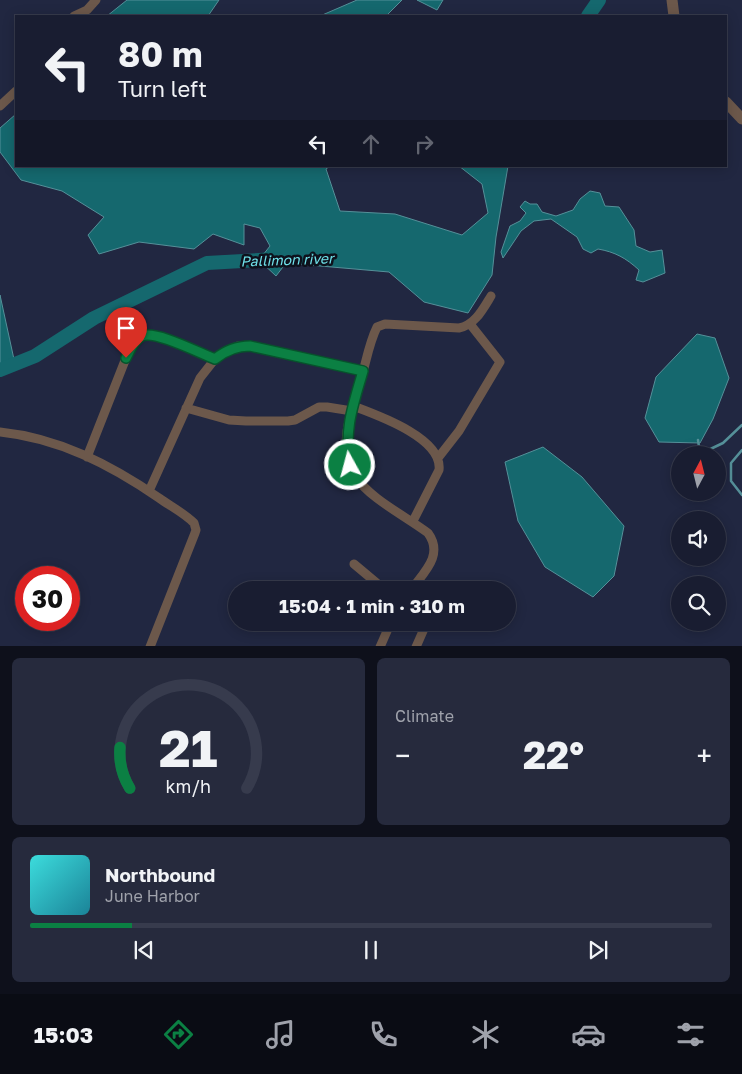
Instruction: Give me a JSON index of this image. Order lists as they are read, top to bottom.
{
  "water": ["Pallimon river"],
  "north": "top",
  "page": {
    "turn": ["80 m", "Turn left"],
    "limit": "30",
    "trip": "15:04 · 1 min · 310 m",
    "tile": "Climate",
    "heat": ["−", "22°", "+"],
    "song": ["Northbound", "June Harbor"],
    "tabs": "15:03",
    "gauge": ["21", "km/h"]
  }
}
